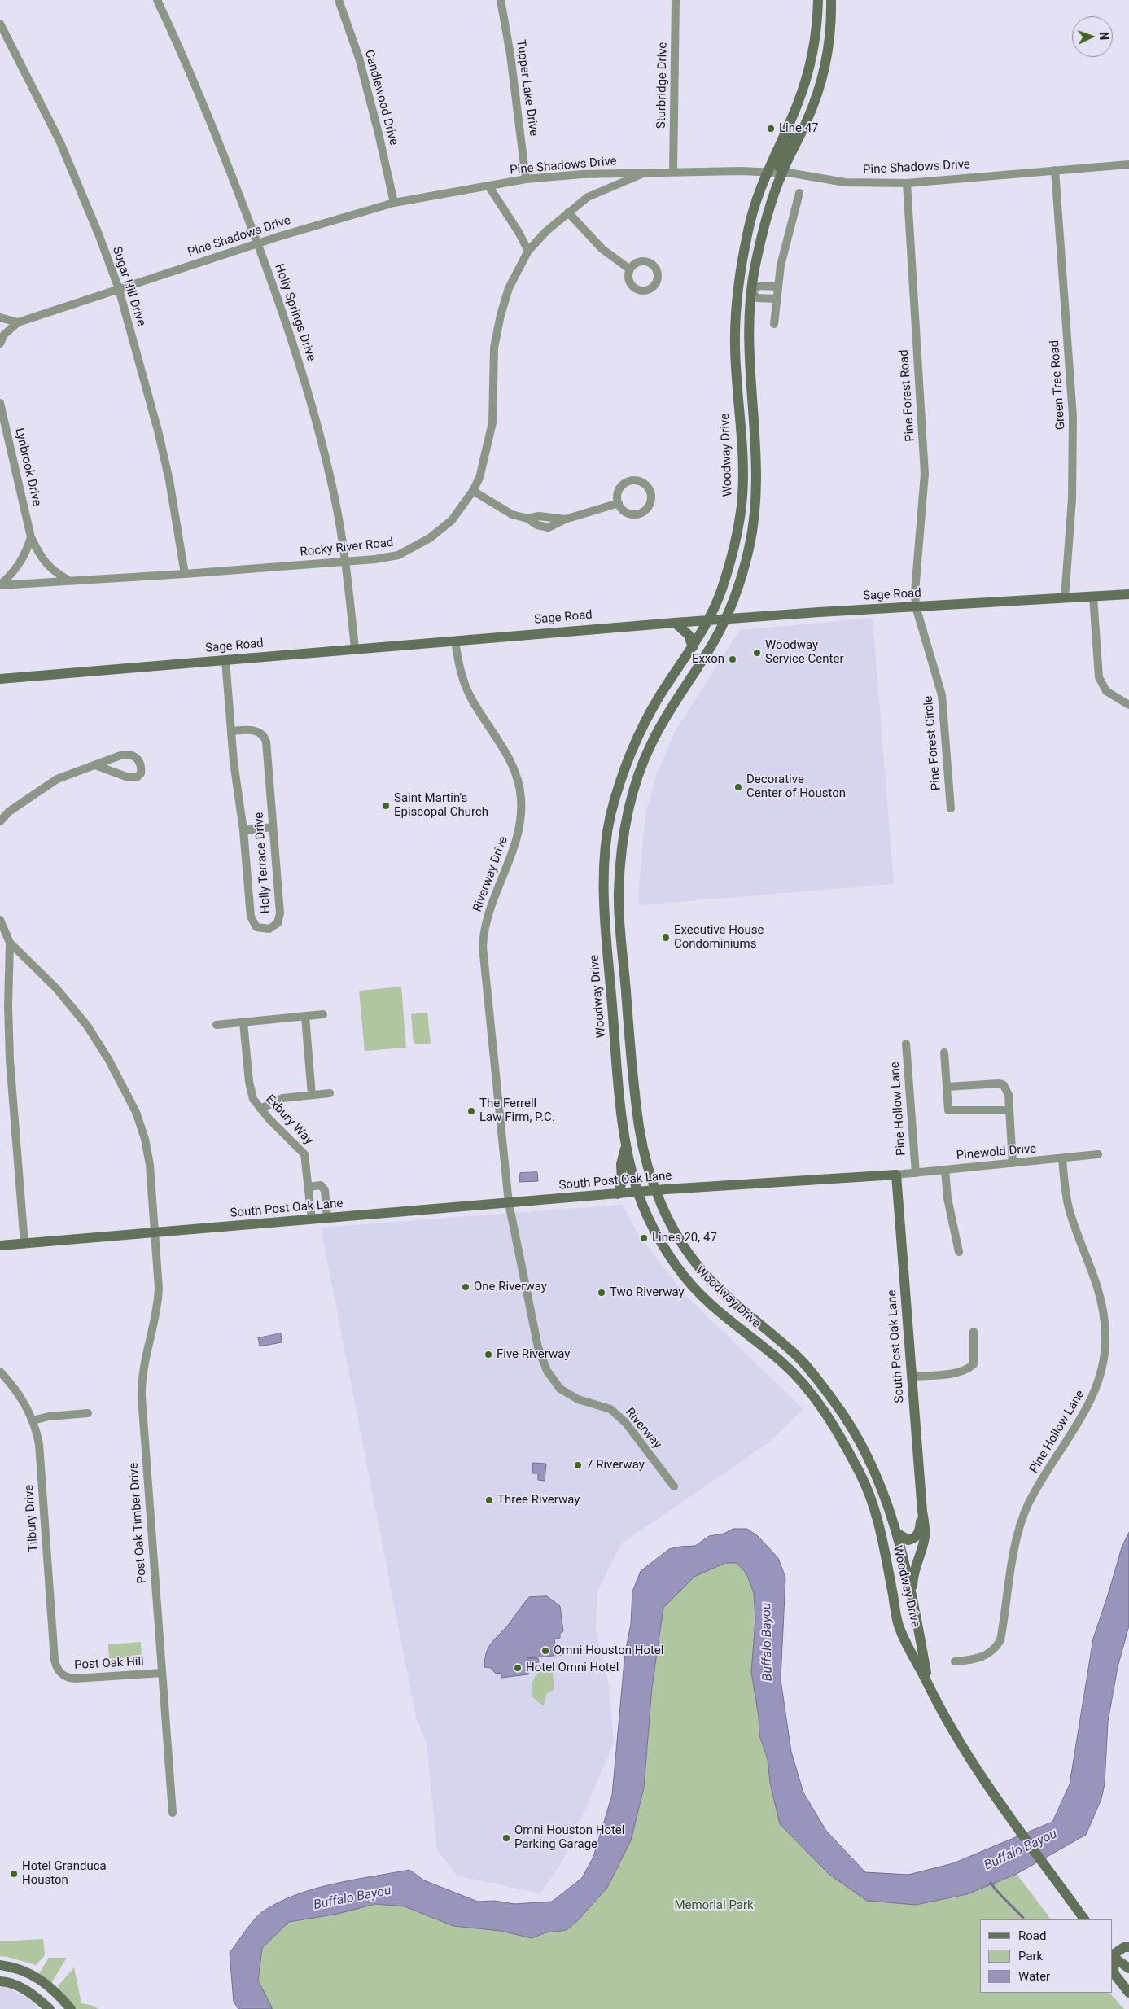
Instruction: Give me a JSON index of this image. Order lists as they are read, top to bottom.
{
  "streets": {
    "main road": ["Woodway Drive", "Sage Road", "South Post Oak Lane"],
    "street": [
      "Sturbridge Drive",
      "Tupper Lake Drive",
      "Candlewood Drive",
      "Pine Shadows Drive",
      "Sugar Hill Drive",
      "Holly Springs Drive",
      "Green Tree Road",
      "Pine Forest Road",
      "Lynbrook Drive",
      "Rocky River Road",
      "Pine Forest Circle",
      "Holly Terrace Drive",
      "Riverway Drive",
      "Pine Hollow Lane",
      "Exbury Way",
      "Pinewold Drive",
      "Riverway",
      "Tilbury Drive",
      "Post Oak Timber Drive",
      "Post Oak Hill"
    ]
  },
  "crossings": [
    ["Sturbridge Drive", "Pine Shadows Drive"],
    ["Tupper Lake Drive", "Pine Shadows Drive"],
    ["Candlewood Drive", "Pine Shadows Drive"],
    ["Pine Shadows Drive", "Sugar Hill Drive"],
    ["Pine Shadows Drive", "Holly Springs Drive"],
    ["Pine Shadows Drive", "Green Tree Road"],
    ["Pine Shadows Drive", "Pine Forest Road"],
    ["Pine Shadows Drive", "Woodway Drive"],
    ["Pine Shadows Drive", "Rocky River Road"],
    ["Sugar Hill Drive", "Rocky River Road"],
    ["Holly Springs Drive", "Rocky River Road"],
    ["Holly Springs Drive", "Sage Road"],
    ["Green Tree Road", "Sage Road"],
    ["Pine Forest Road", "Sage Road"],
    ["Pine Forest Road", "Pine Forest Circle"],
    ["Woodway Drive", "Sage Road"],
    ["Woodway Drive", "South Post Oak Lane"],
    ["Lynbrook Drive", "Rocky River Road"],
    ["Sage Road", "Pine Forest Circle"],
    ["Sage Road", "Holly Terrace Drive"],
    ["Sage Road", "Riverway Drive"],
    ["Riverway Drive", "South Post Oak Lane"],
    ["Riverway Drive", "Riverway"],
    ["Pine Hollow Lane", "Pinewold Drive"],
    ["Exbury Way", "South Post Oak Lane"],
    ["Pinewold Drive", "South Post Oak Lane"],
    ["South Post Oak Lane", "Riverway"],
    ["South Post Oak Lane", "Post Oak Timber Drive"],
    ["Tilbury Drive", "Post Oak Hill"],
    ["Post Oak Timber Drive", "Post Oak Hill"]
  ],
  "water": ["Buffalo Bayou"],
  "parks": ["Memorial Park"],
  "places": [
    "Line 47",
    "Woodway Service Center",
    "Exxon",
    "Decorative Center of Houston",
    "Saint Martin's Episcopal Church",
    "Executive House Condominiums",
    "The Ferrell Law Firm, P.C.",
    "Lines 20, 47",
    "One Riverway",
    "Two Riverway",
    "Five Riverway",
    "7 Riverway",
    "Three Riverway",
    "Omni Houston Hotel",
    "Hotel Omni Hotel",
    "Omni Houston Hotel Parking Garage",
    "Hotel Granduca Houston"
  ],
  "legend": ["Road", "Park", "Water"],
  "north": "right"
}
